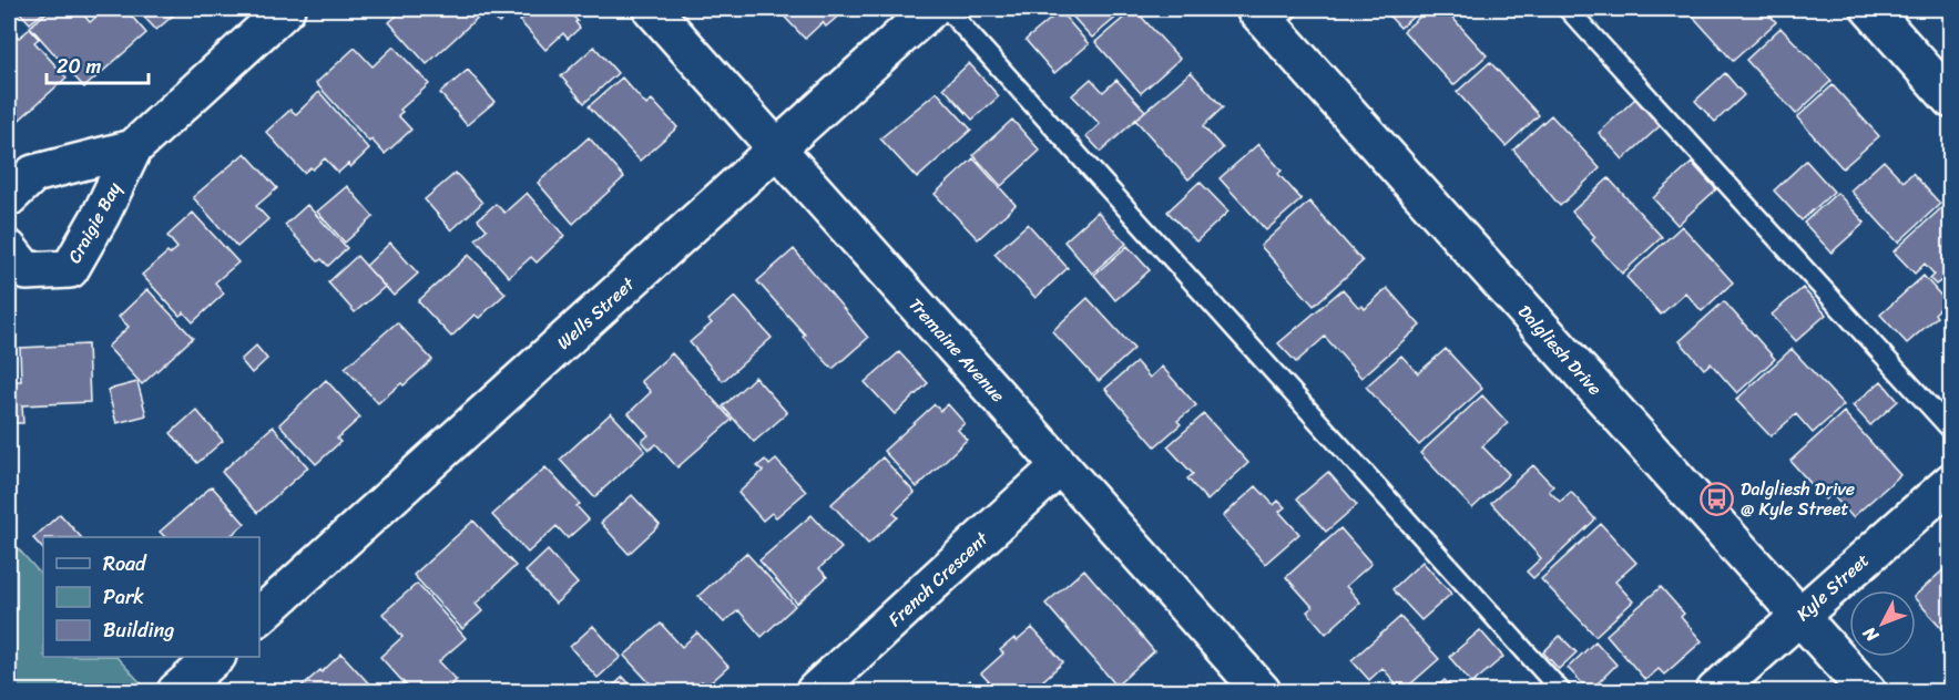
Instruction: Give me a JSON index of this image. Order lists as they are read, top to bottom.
{
  "streets": {
    "street": [
      "Craigie Bay",
      "Wells Street",
      "Tremaine Avenue",
      "Dalgliesh Drive",
      "French Crescent",
      "Kyle Street"
    ]
  },
  "crossings": [
    ["Wells Street", "Tremaine Avenue"],
    ["Tremaine Avenue", "French Crescent"],
    ["Dalgliesh Drive", "Kyle Street"]
  ],
  "places": {
    "bus stop": ["Dalgliesh Drive @ Kyle Street"]
  },
  "legend": ["Road", "Park", "Building"],
  "scale_bar": "20 m",
  "north": "bottom left"
}
